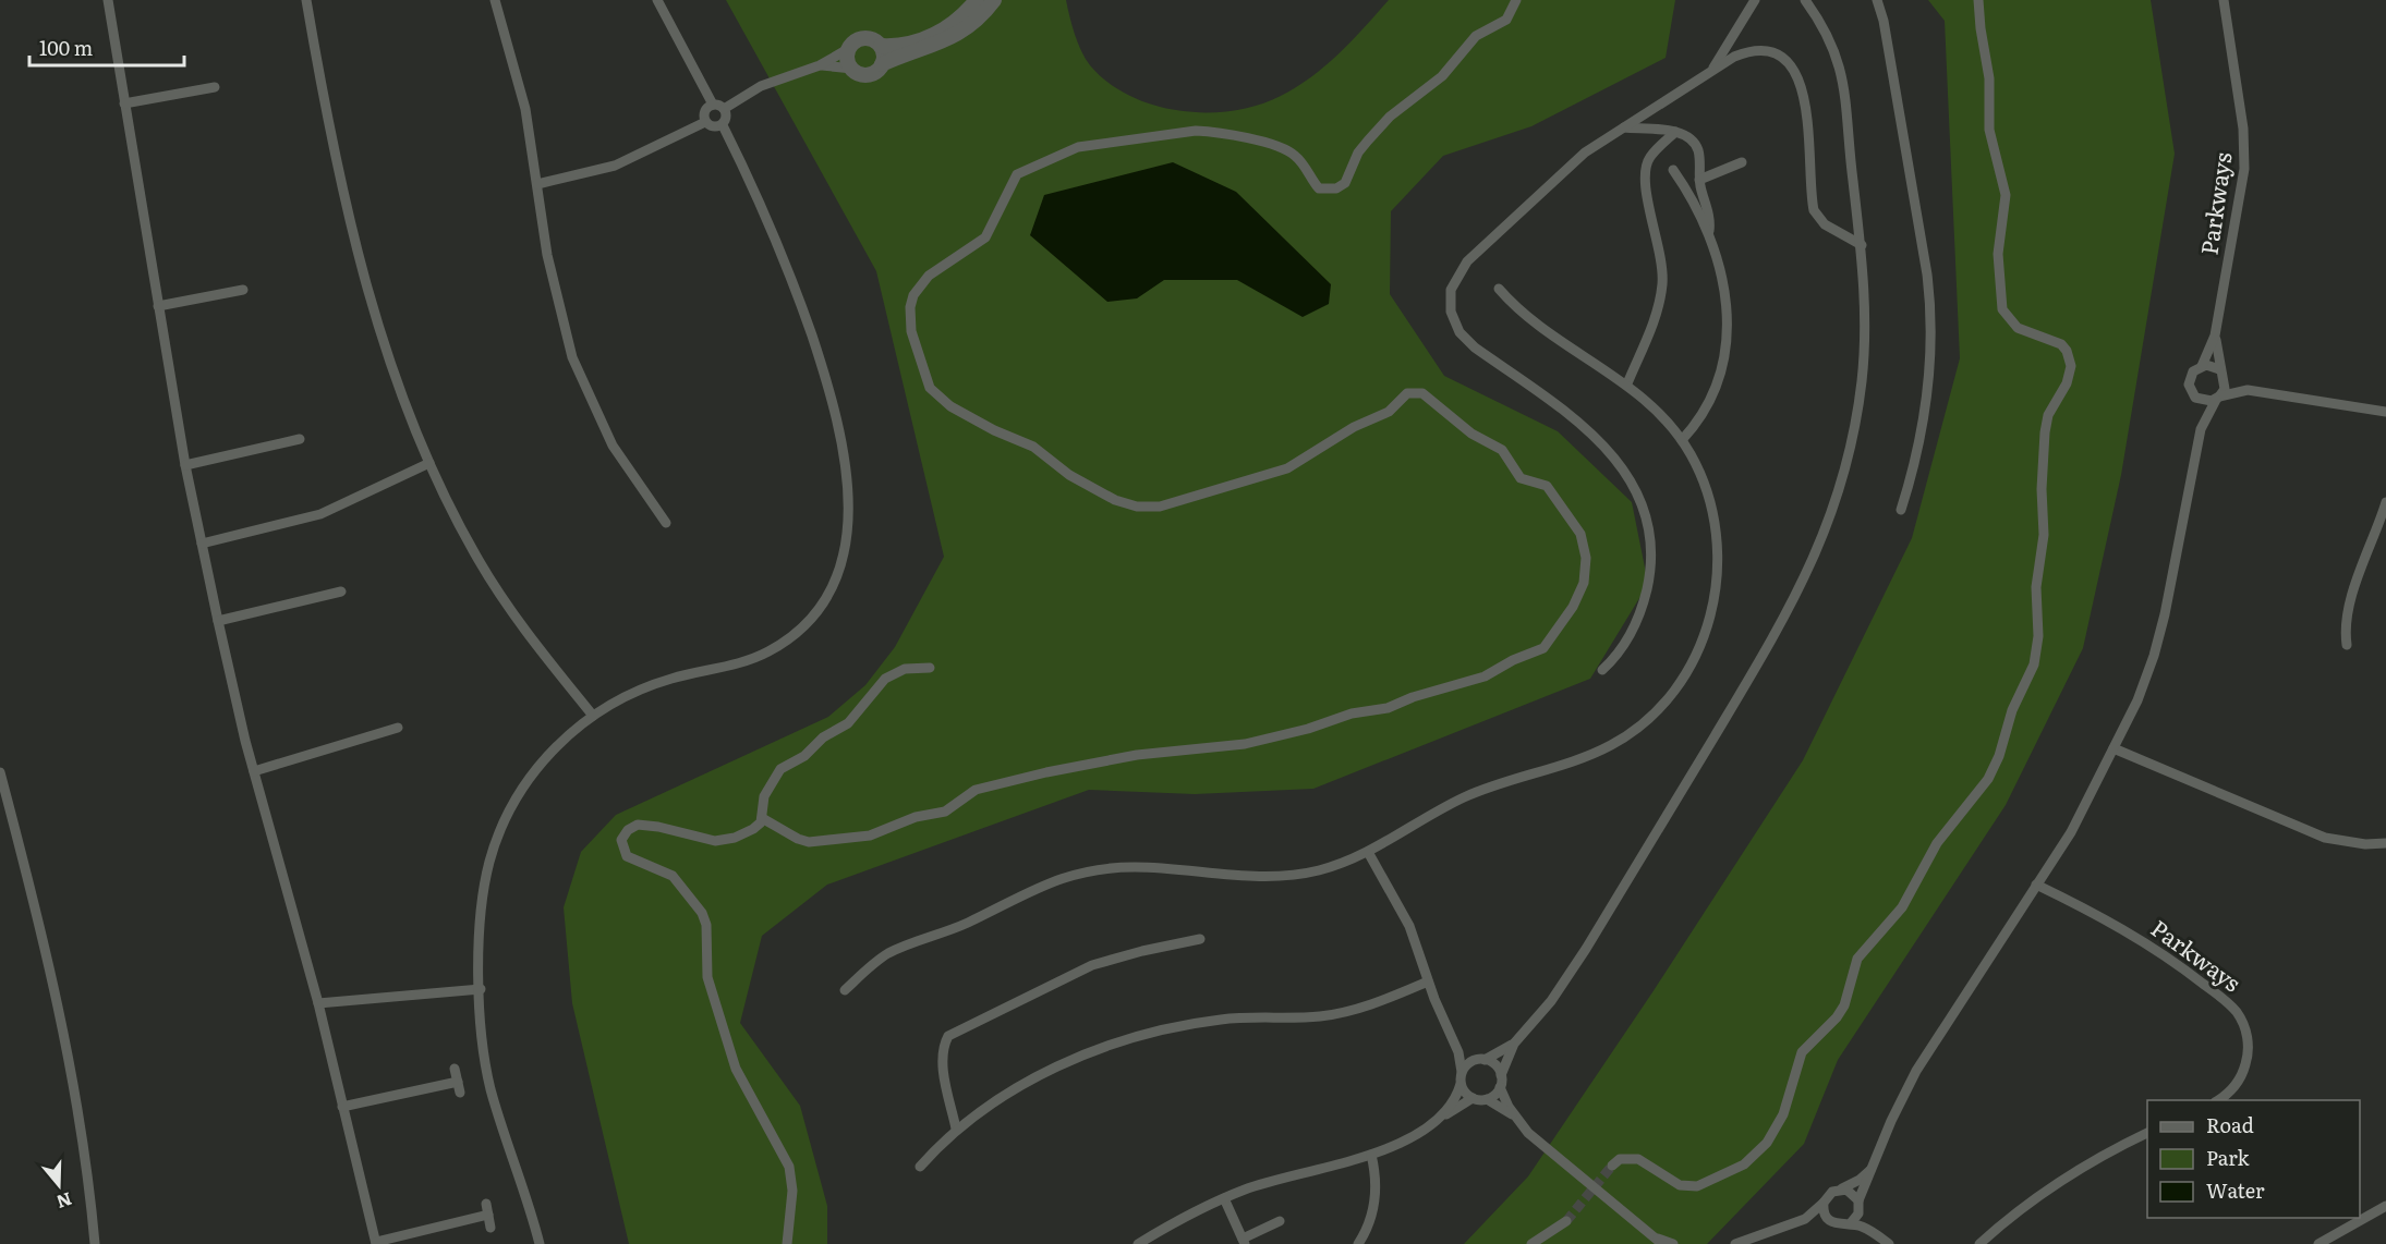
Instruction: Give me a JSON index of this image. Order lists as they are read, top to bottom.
{
  "streets": {
    "street": ["Parkways"]
  },
  "legend": ["Road", "Park", "Water"],
  "scale_bar": "100 m",
  "north": "bottom"
}
